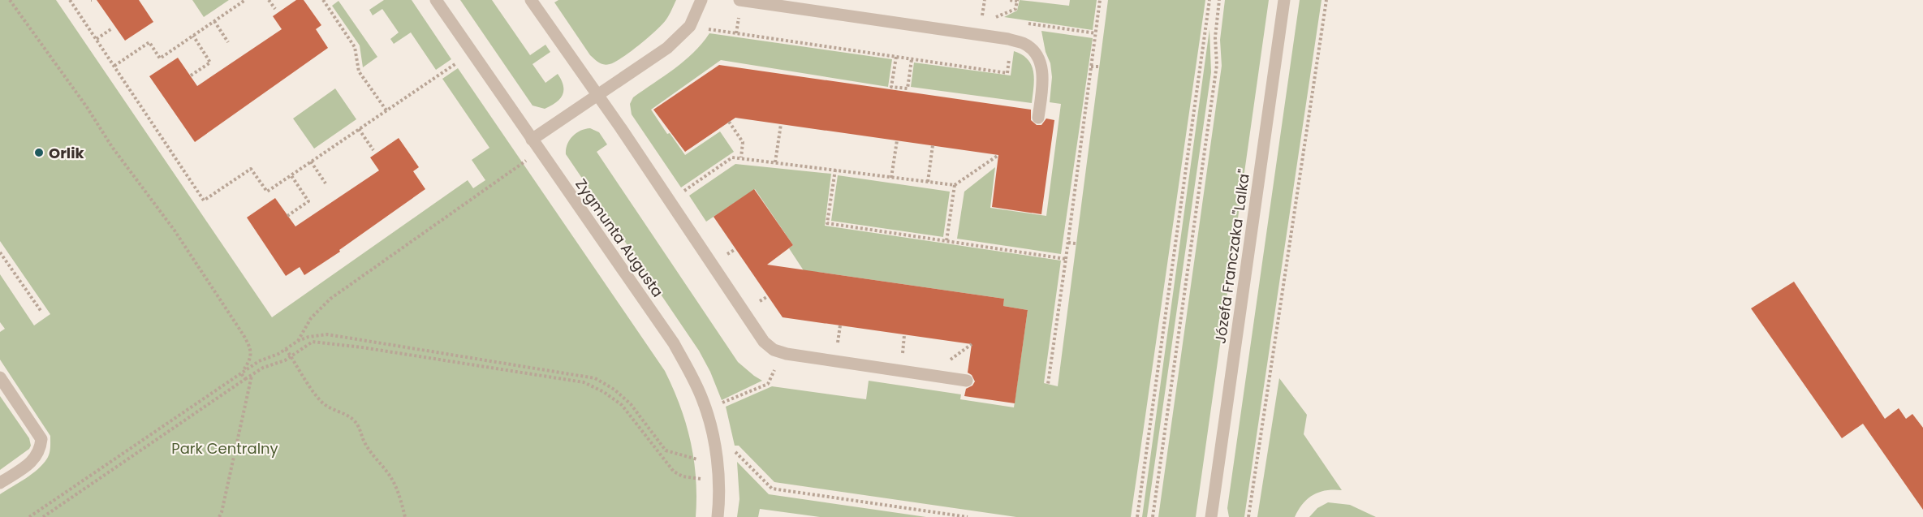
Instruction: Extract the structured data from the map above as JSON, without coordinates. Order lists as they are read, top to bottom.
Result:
{
  "streets": {
    "street": ["Zygmunta Augusta", "Józefa Franczaka \"Lalka\""]
  },
  "parks": ["Park Centralny"],
  "places": ["Orlik"]
}
